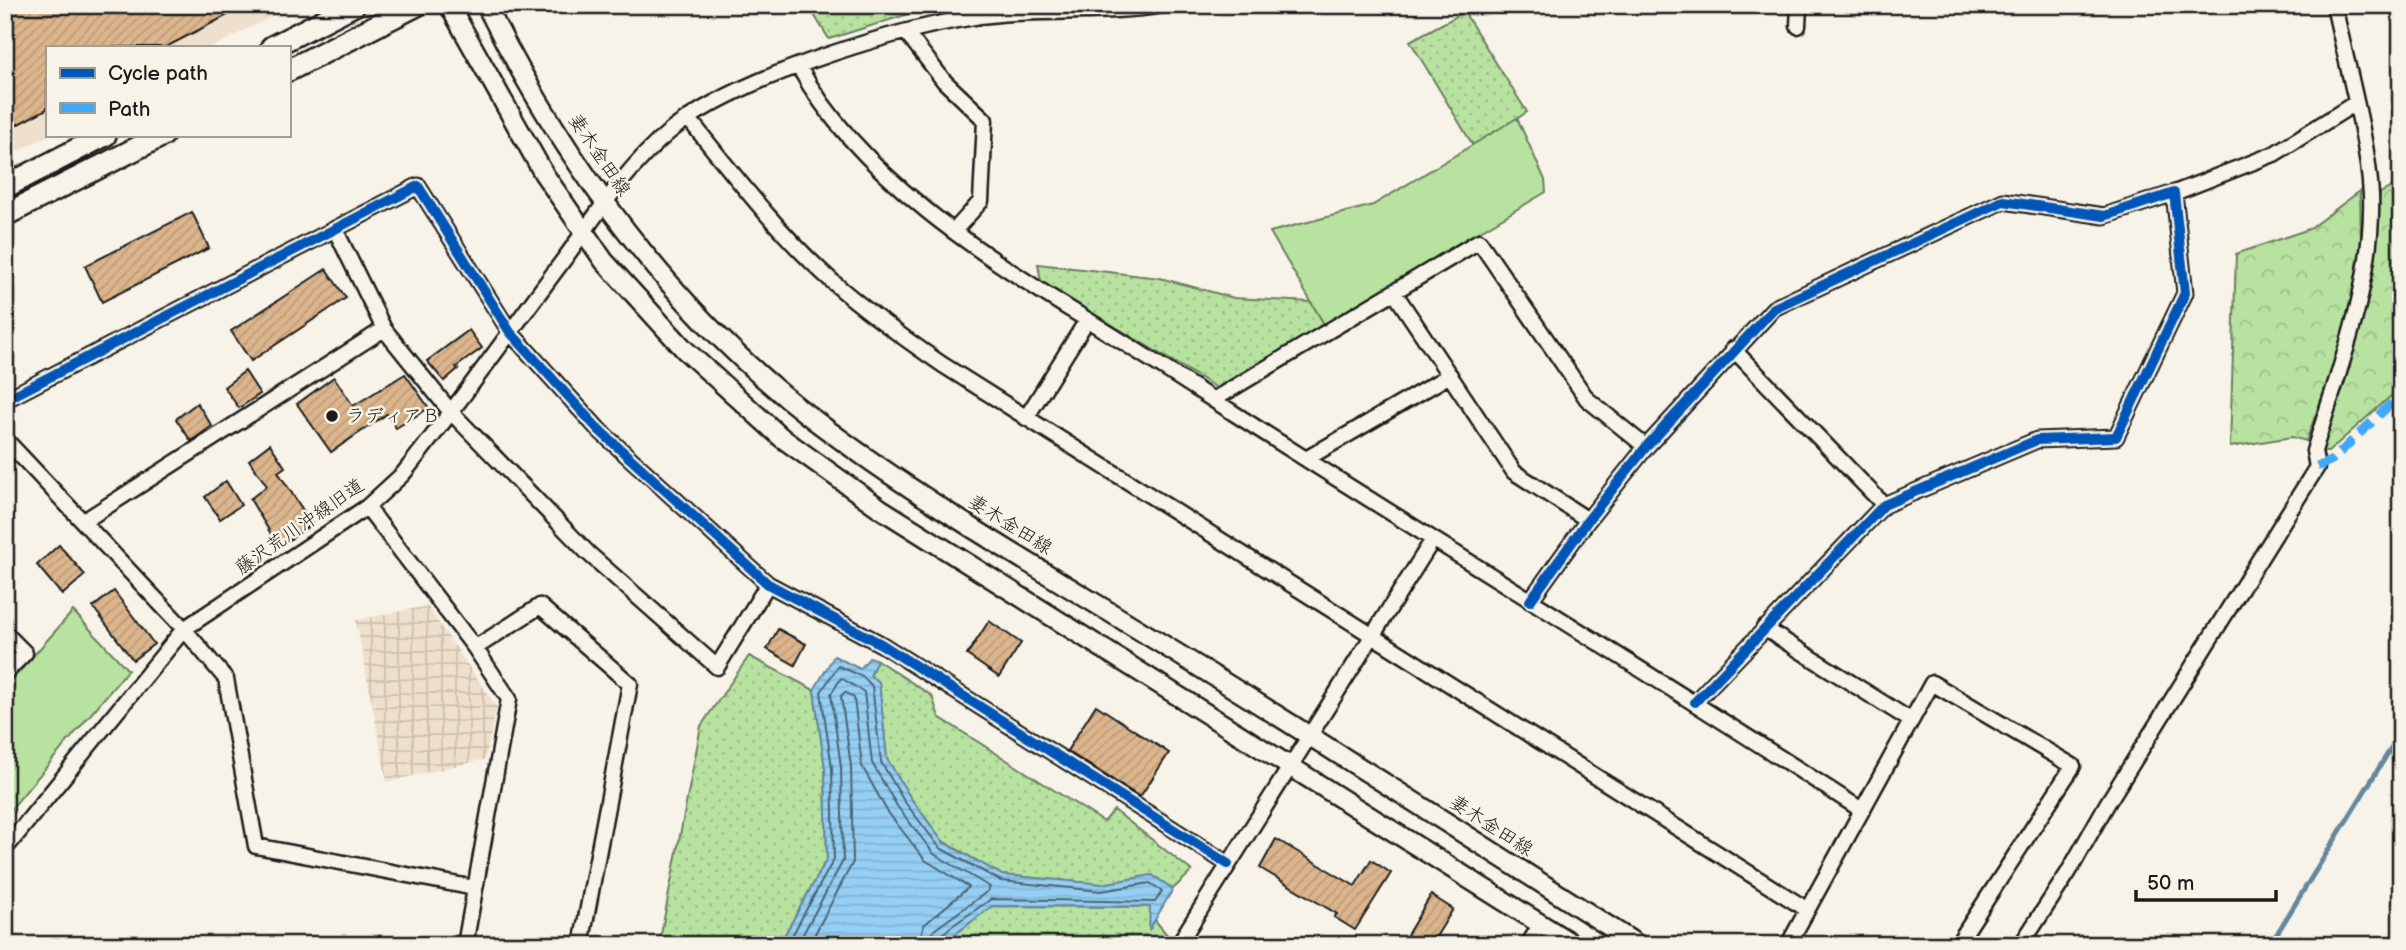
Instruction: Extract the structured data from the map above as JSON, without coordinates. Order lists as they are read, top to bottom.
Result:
{
  "streets": {
    "street": ["妻木金田線", "藤沢荒川沖線旧道"]
  },
  "crossings": [
    ["妻木金田線", "藤沢荒川沖線旧道"]
  ],
  "places": ["ラディアＢ"],
  "legend": ["Cycle path", "Path"],
  "scale_bar": "50 m"
}
